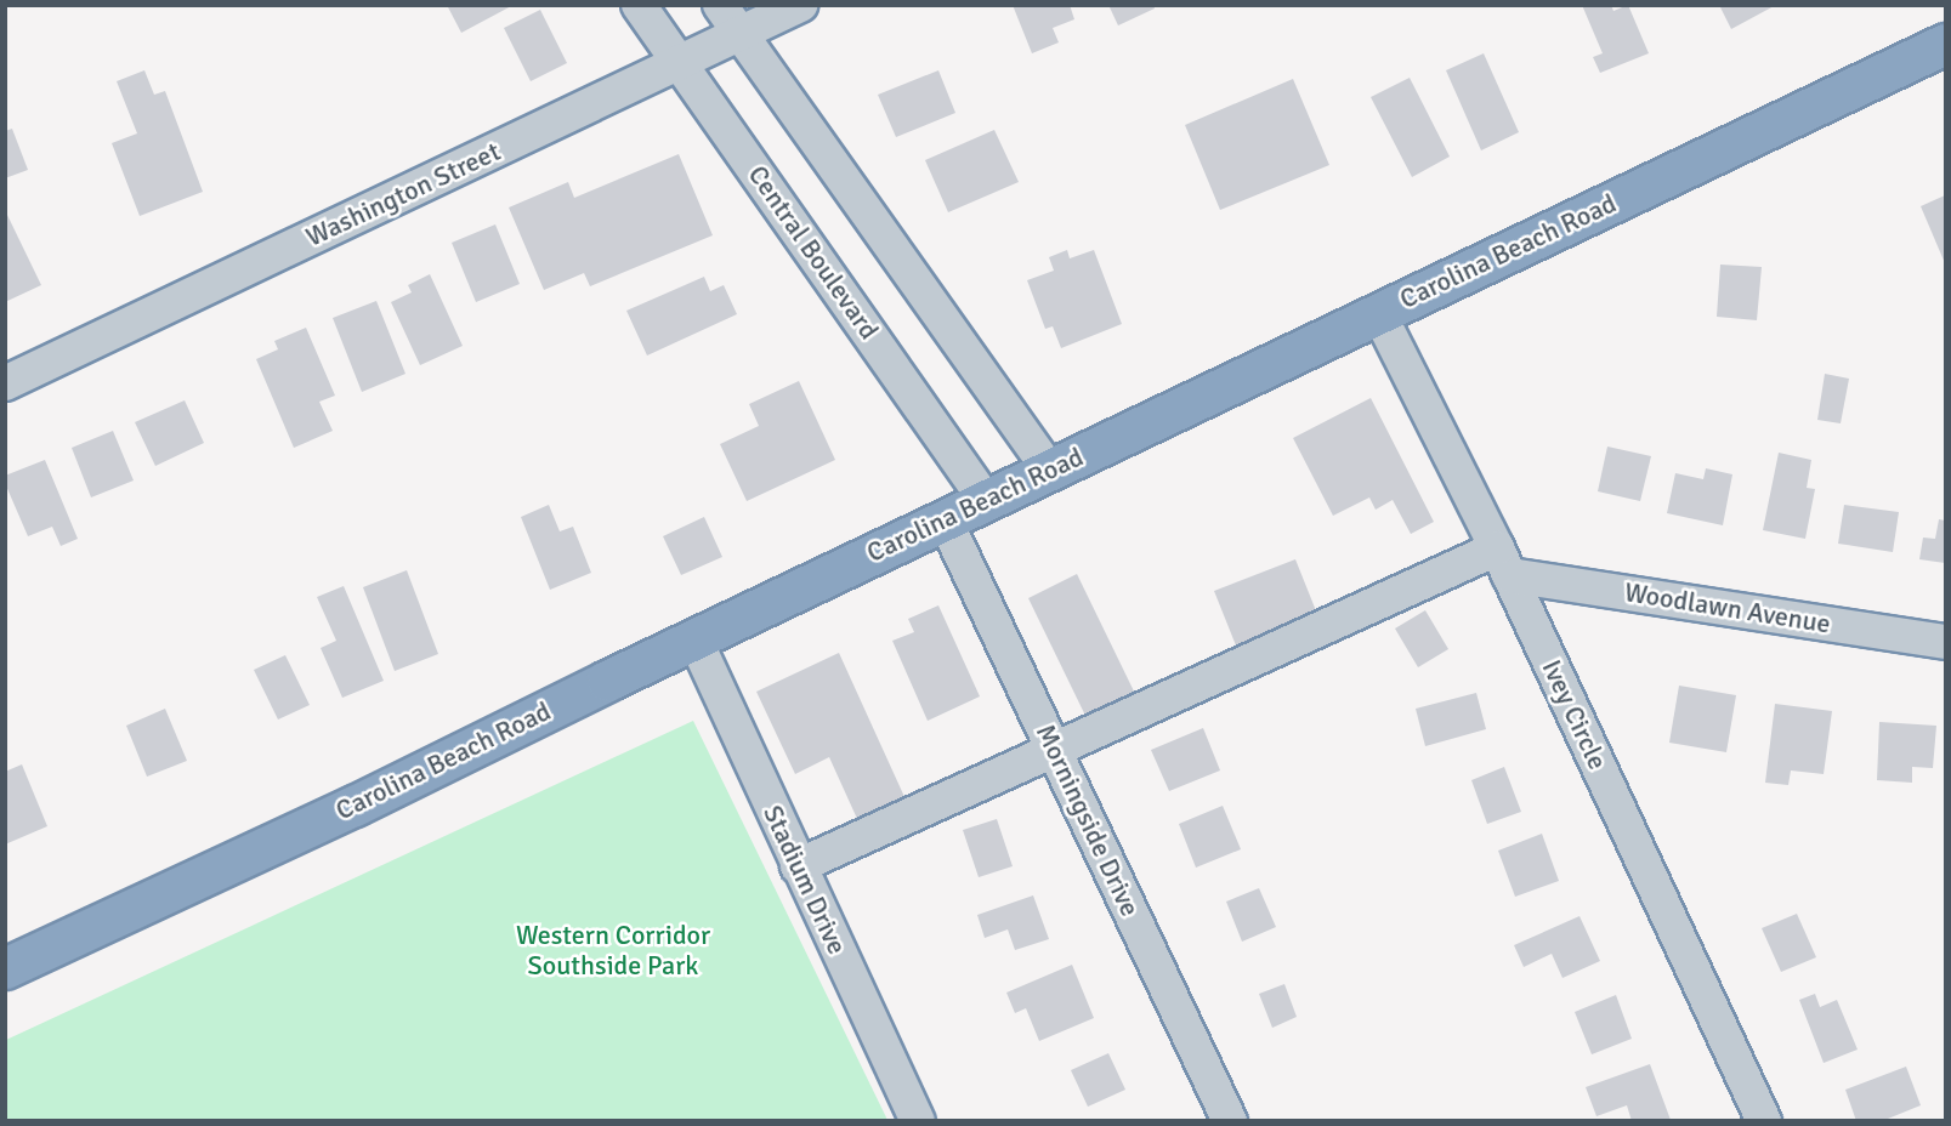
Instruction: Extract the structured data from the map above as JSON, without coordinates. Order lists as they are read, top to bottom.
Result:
{
  "streets": {
    "highway": ["Carolina Beach Road"],
    "street": [
      "Washington Street",
      "Central Boulevard",
      "Woodlawn Avenue",
      "Ivey Circle",
      "Morningside Drive",
      "Stadium Drive"
    ]
  },
  "crossings": [
    ["Washington Street", "Central Boulevard"],
    ["Carolina Beach Road", "Central Boulevard"],
    ["Carolina Beach Road", "Ivey Circle"],
    ["Carolina Beach Road", "Morningside Drive"],
    ["Carolina Beach Road", "Stadium Drive"],
    ["Woodlawn Avenue", "Ivey Circle"]
  ],
  "parks": ["Western Corridor Southside Park"]
}
